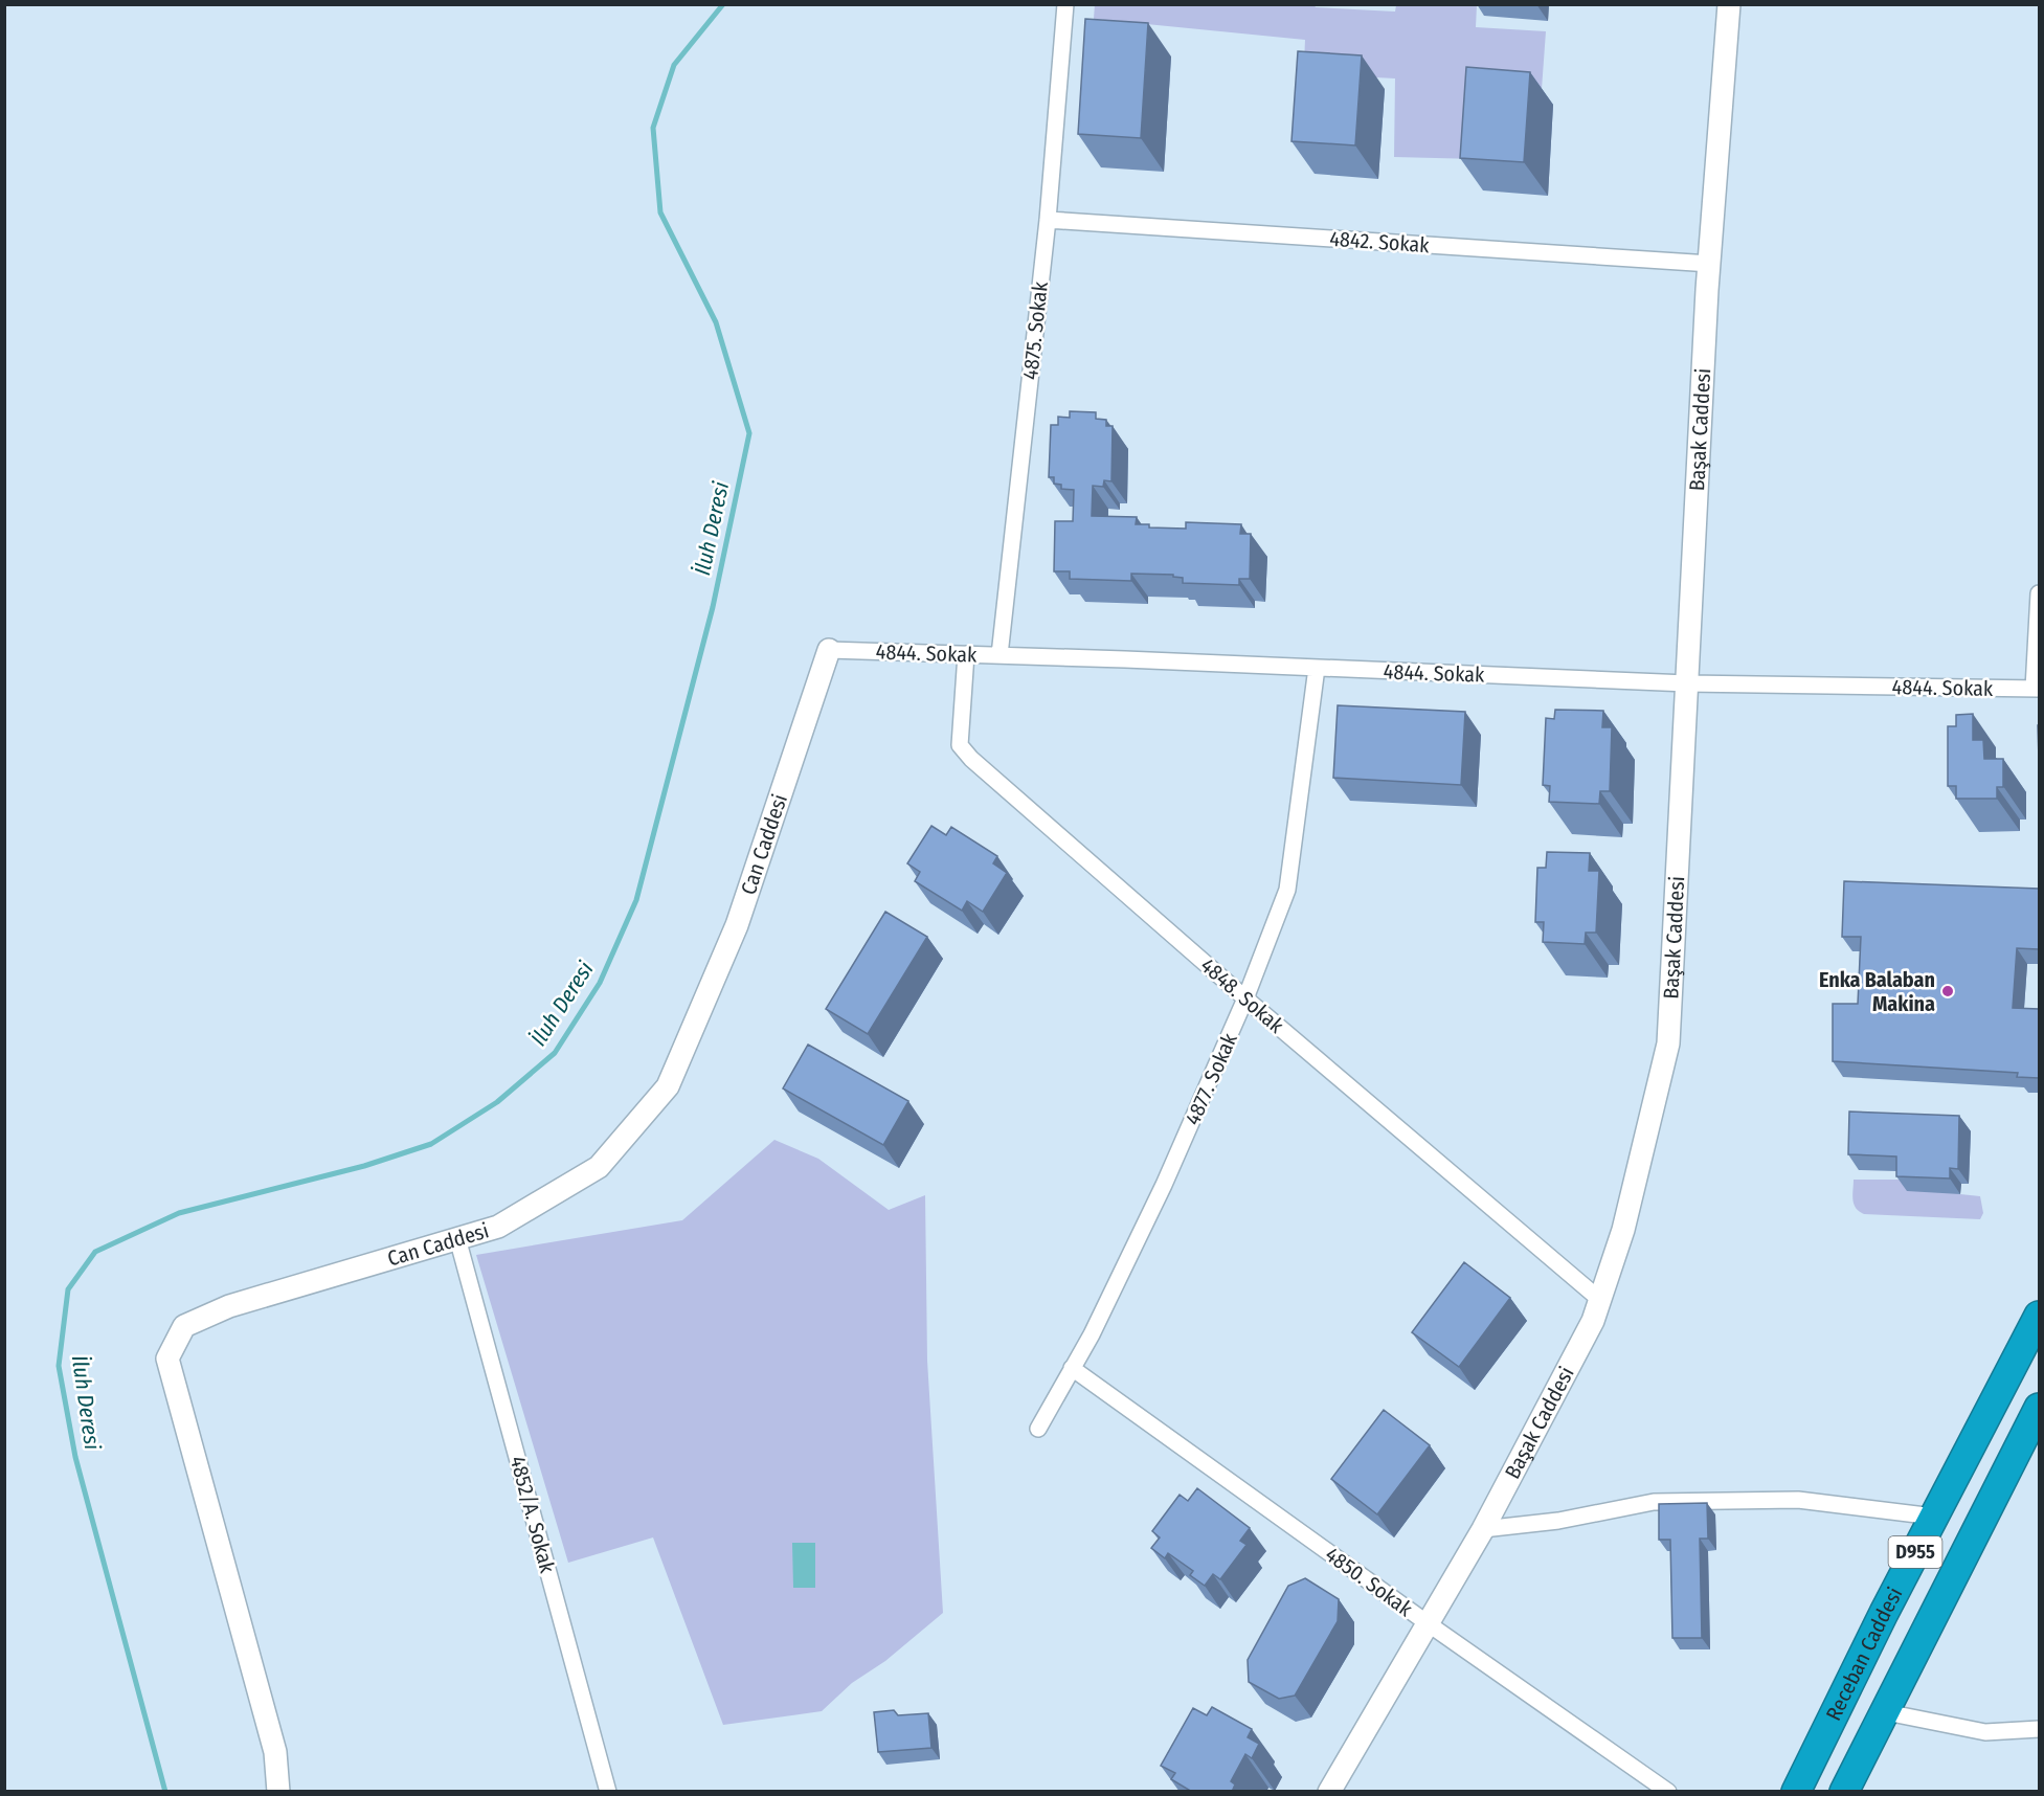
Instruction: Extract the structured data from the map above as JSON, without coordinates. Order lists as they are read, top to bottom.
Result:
{
  "streets": {
    "highway": ["D955", "Receban Caddesi"],
    "street": [
      "4842. Sokak",
      "4875. Sokak",
      "Başak Caddesi",
      "4844. Sokak",
      "Can Caddesi",
      "4848. Sokak",
      "4877. Sokak",
      "4852/A. Sokak",
      "4850. Sokak"
    ]
  },
  "crossings": [
    ["4842. Sokak", "4875. Sokak"],
    ["4842. Sokak", "Başak Caddesi"],
    ["4875. Sokak", "4844. Sokak"],
    ["Başak Caddesi", "4844. Sokak"],
    ["Başak Caddesi", "4848. Sokak"],
    ["Başak Caddesi", "4850. Sokak"],
    ["4844. Sokak", "Can Caddesi"],
    ["4844. Sokak", "4848. Sokak"],
    ["4844. Sokak", "4877. Sokak"],
    ["Can Caddesi", "4852/A. Sokak"],
    ["4848. Sokak", "4877. Sokak"],
    ["4877. Sokak", "4850. Sokak"]
  ],
  "water": ["İluh Deresi"],
  "places": ["Enka Balaban Makina"]
}
